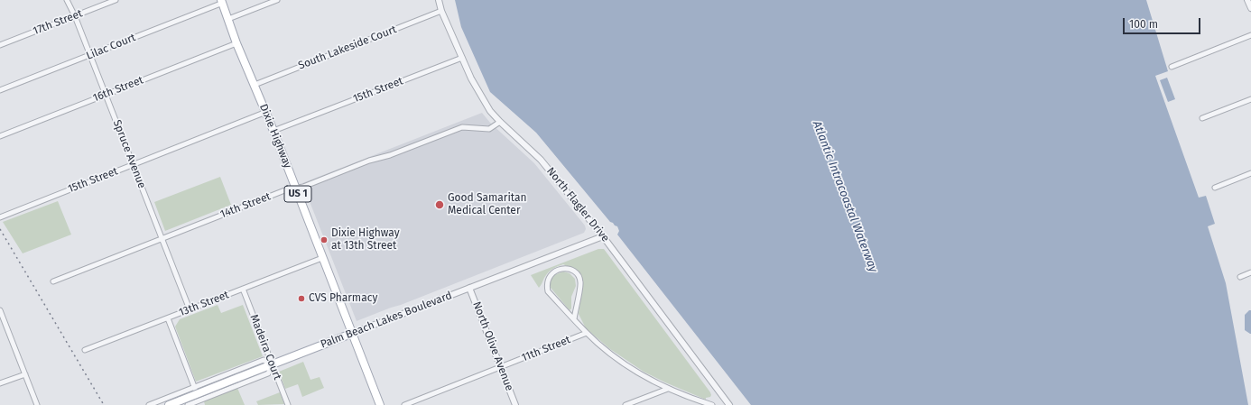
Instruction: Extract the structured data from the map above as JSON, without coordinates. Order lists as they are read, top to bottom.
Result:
{
  "streets": {
    "main road": ["Dixie Highway", "US 1", "Palm Beach Lakes Boulevard"],
    "street": [
      "17th Street",
      "Lilac Court",
      "South Lakeside Court",
      "16th Street",
      "15th Street",
      "Spruce Avenue",
      "North Flagler Drive",
      "14th Street",
      "13th Street",
      "North Olive Avenue",
      "Madeira Court",
      "11th Street"
    ]
  },
  "crossings": [
    ["17th Street", "Spruce Avenue"],
    ["Lilac Court", "Dixie Highway"],
    ["Lilac Court", "Spruce Avenue"],
    ["South Lakeside Court", "Dixie Highway"],
    ["South Lakeside Court", "North Flagler Drive"],
    ["16th Street", "Dixie Highway"],
    ["16th Street", "Spruce Avenue"],
    ["15th Street", "Dixie Highway"],
    ["15th Street", "Spruce Avenue"],
    ["15th Street", "North Flagler Drive"],
    ["Dixie Highway", "US 1"],
    ["Dixie Highway", "14th Street"],
    ["Dixie Highway", "13th Street"],
    ["Dixie Highway", "Palm Beach Lakes Boulevard"],
    ["Spruce Avenue", "14th Street"],
    ["Spruce Avenue", "13th Street"],
    ["US 1", "Palm Beach Lakes Boulevard"],
    ["North Flagler Drive", "14th Street"],
    ["North Flagler Drive", "Palm Beach Lakes Boulevard"],
    ["13th Street", "Madeira Court"],
    ["Palm Beach Lakes Boulevard", "North Olive Avenue"],
    ["Palm Beach Lakes Boulevard", "Madeira Court"],
    ["North Olive Avenue", "11th Street"]
  ],
  "water": ["Atlantic Intracoastal Waterway"],
  "places": ["Good Samaritan Medical Center", "Dixie Highway at 13th Street", "CVS Pharmacy"],
  "scale_bar": "100 m"
}
